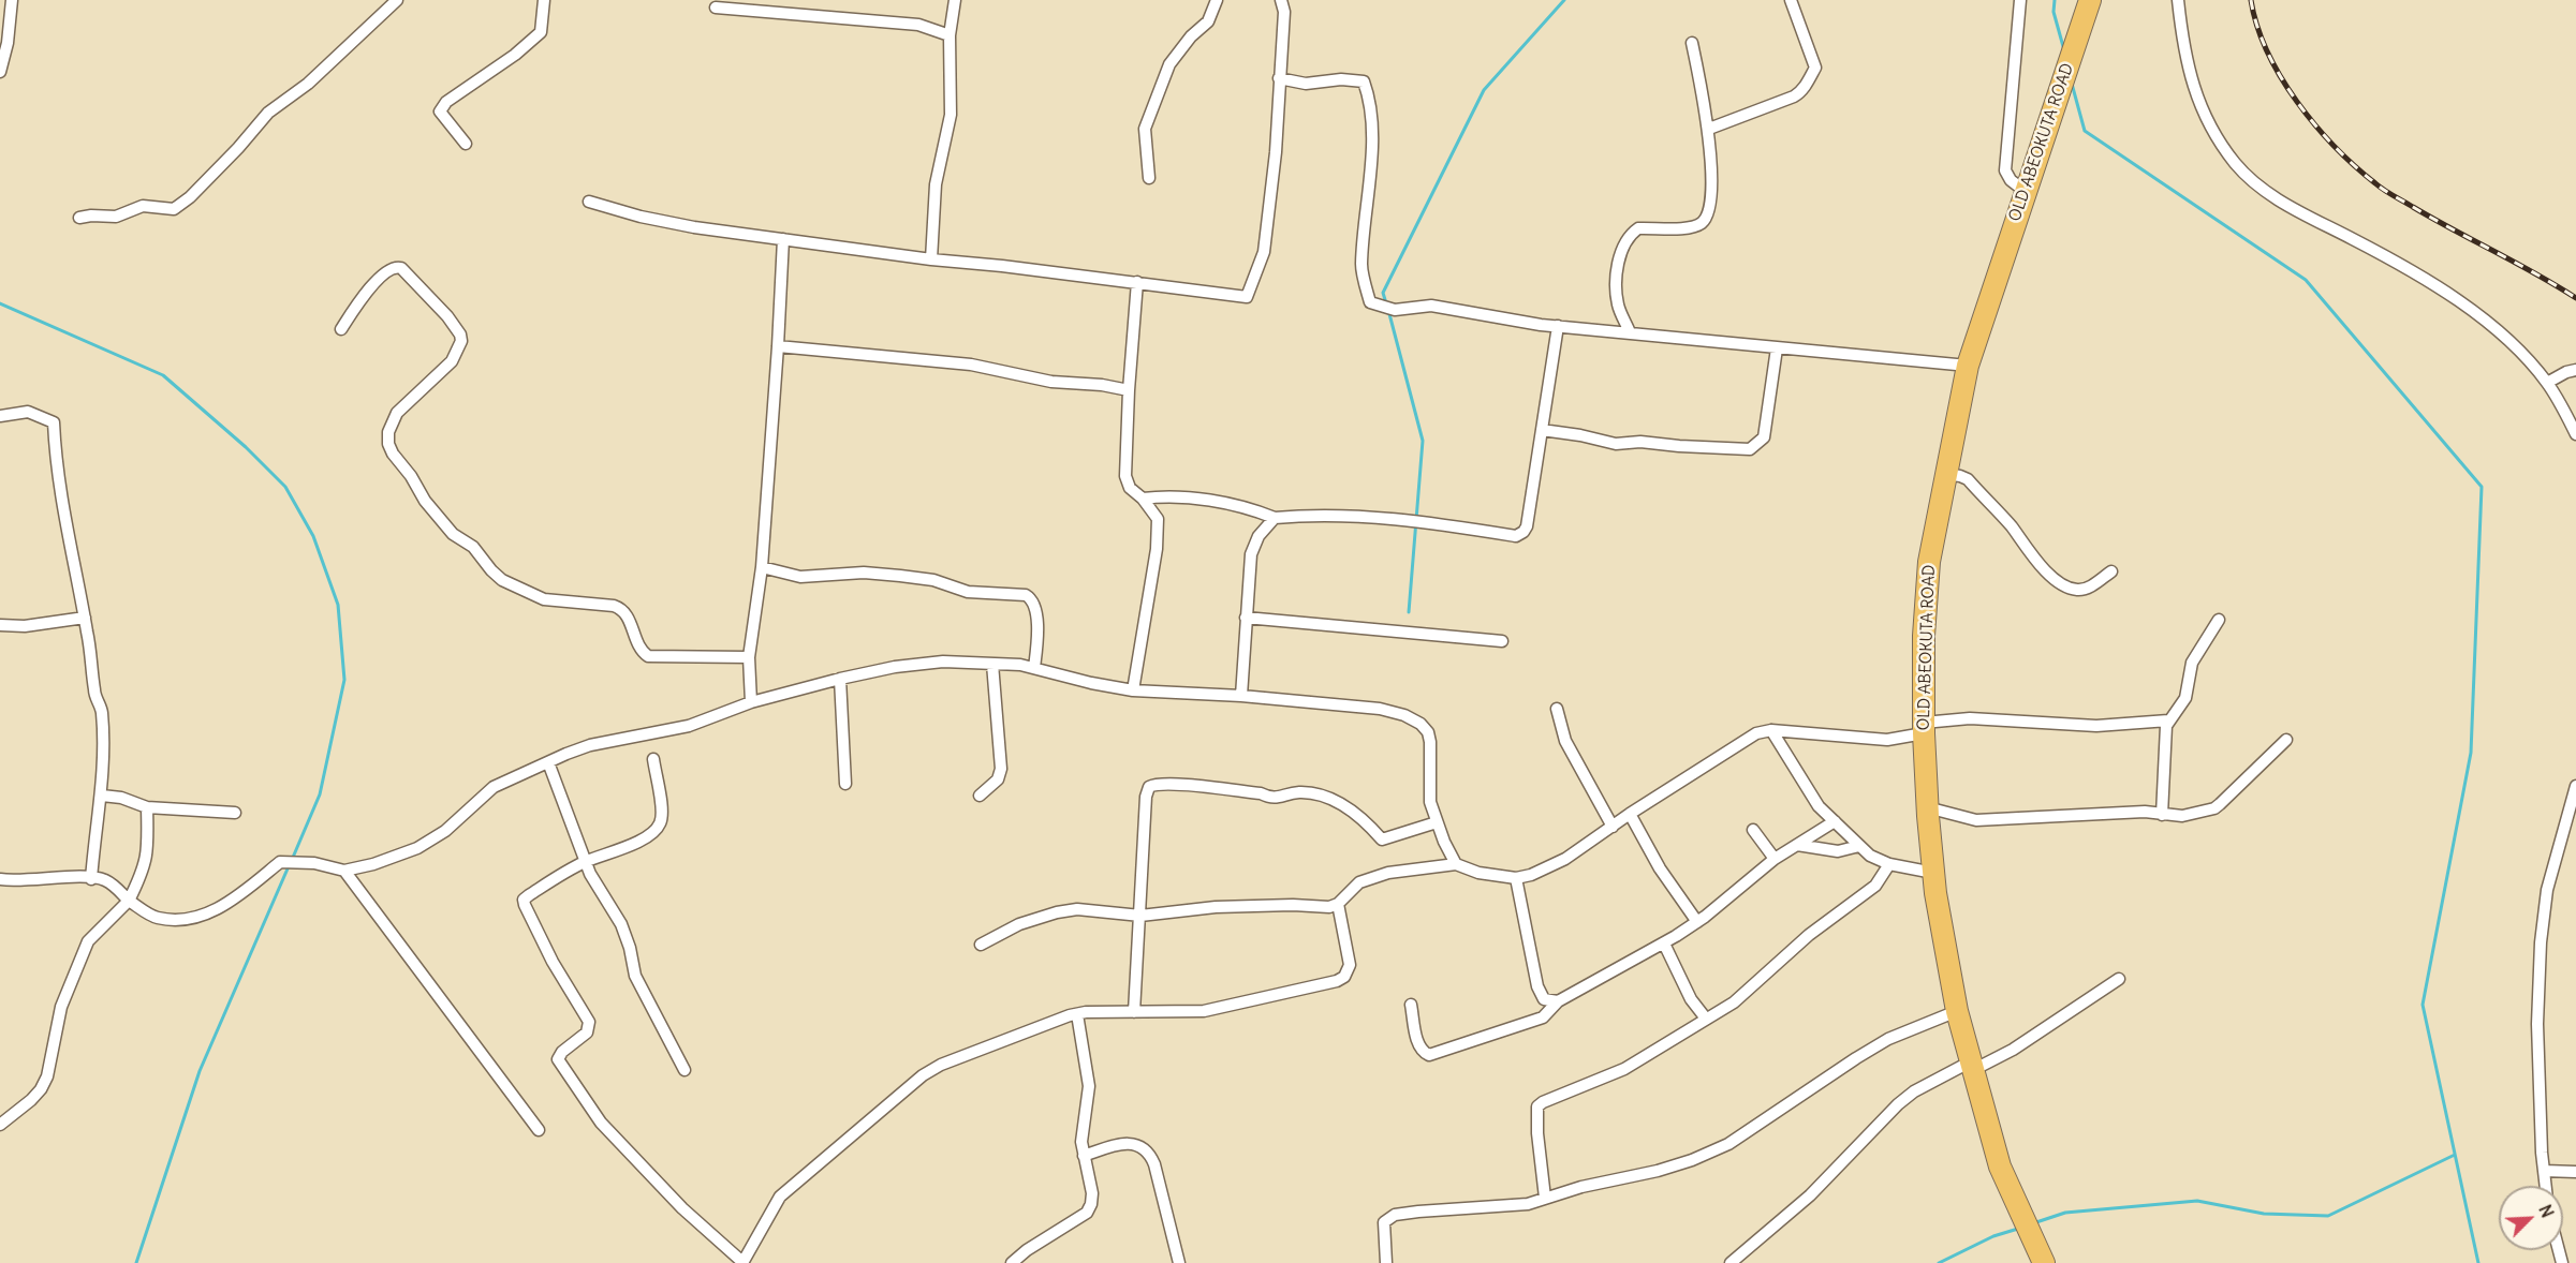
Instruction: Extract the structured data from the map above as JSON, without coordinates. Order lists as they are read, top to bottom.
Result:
{
  "streets": {
    "highway": ["OLD ABEOKUTA ROAD"]
  },
  "north": "top right"
}
